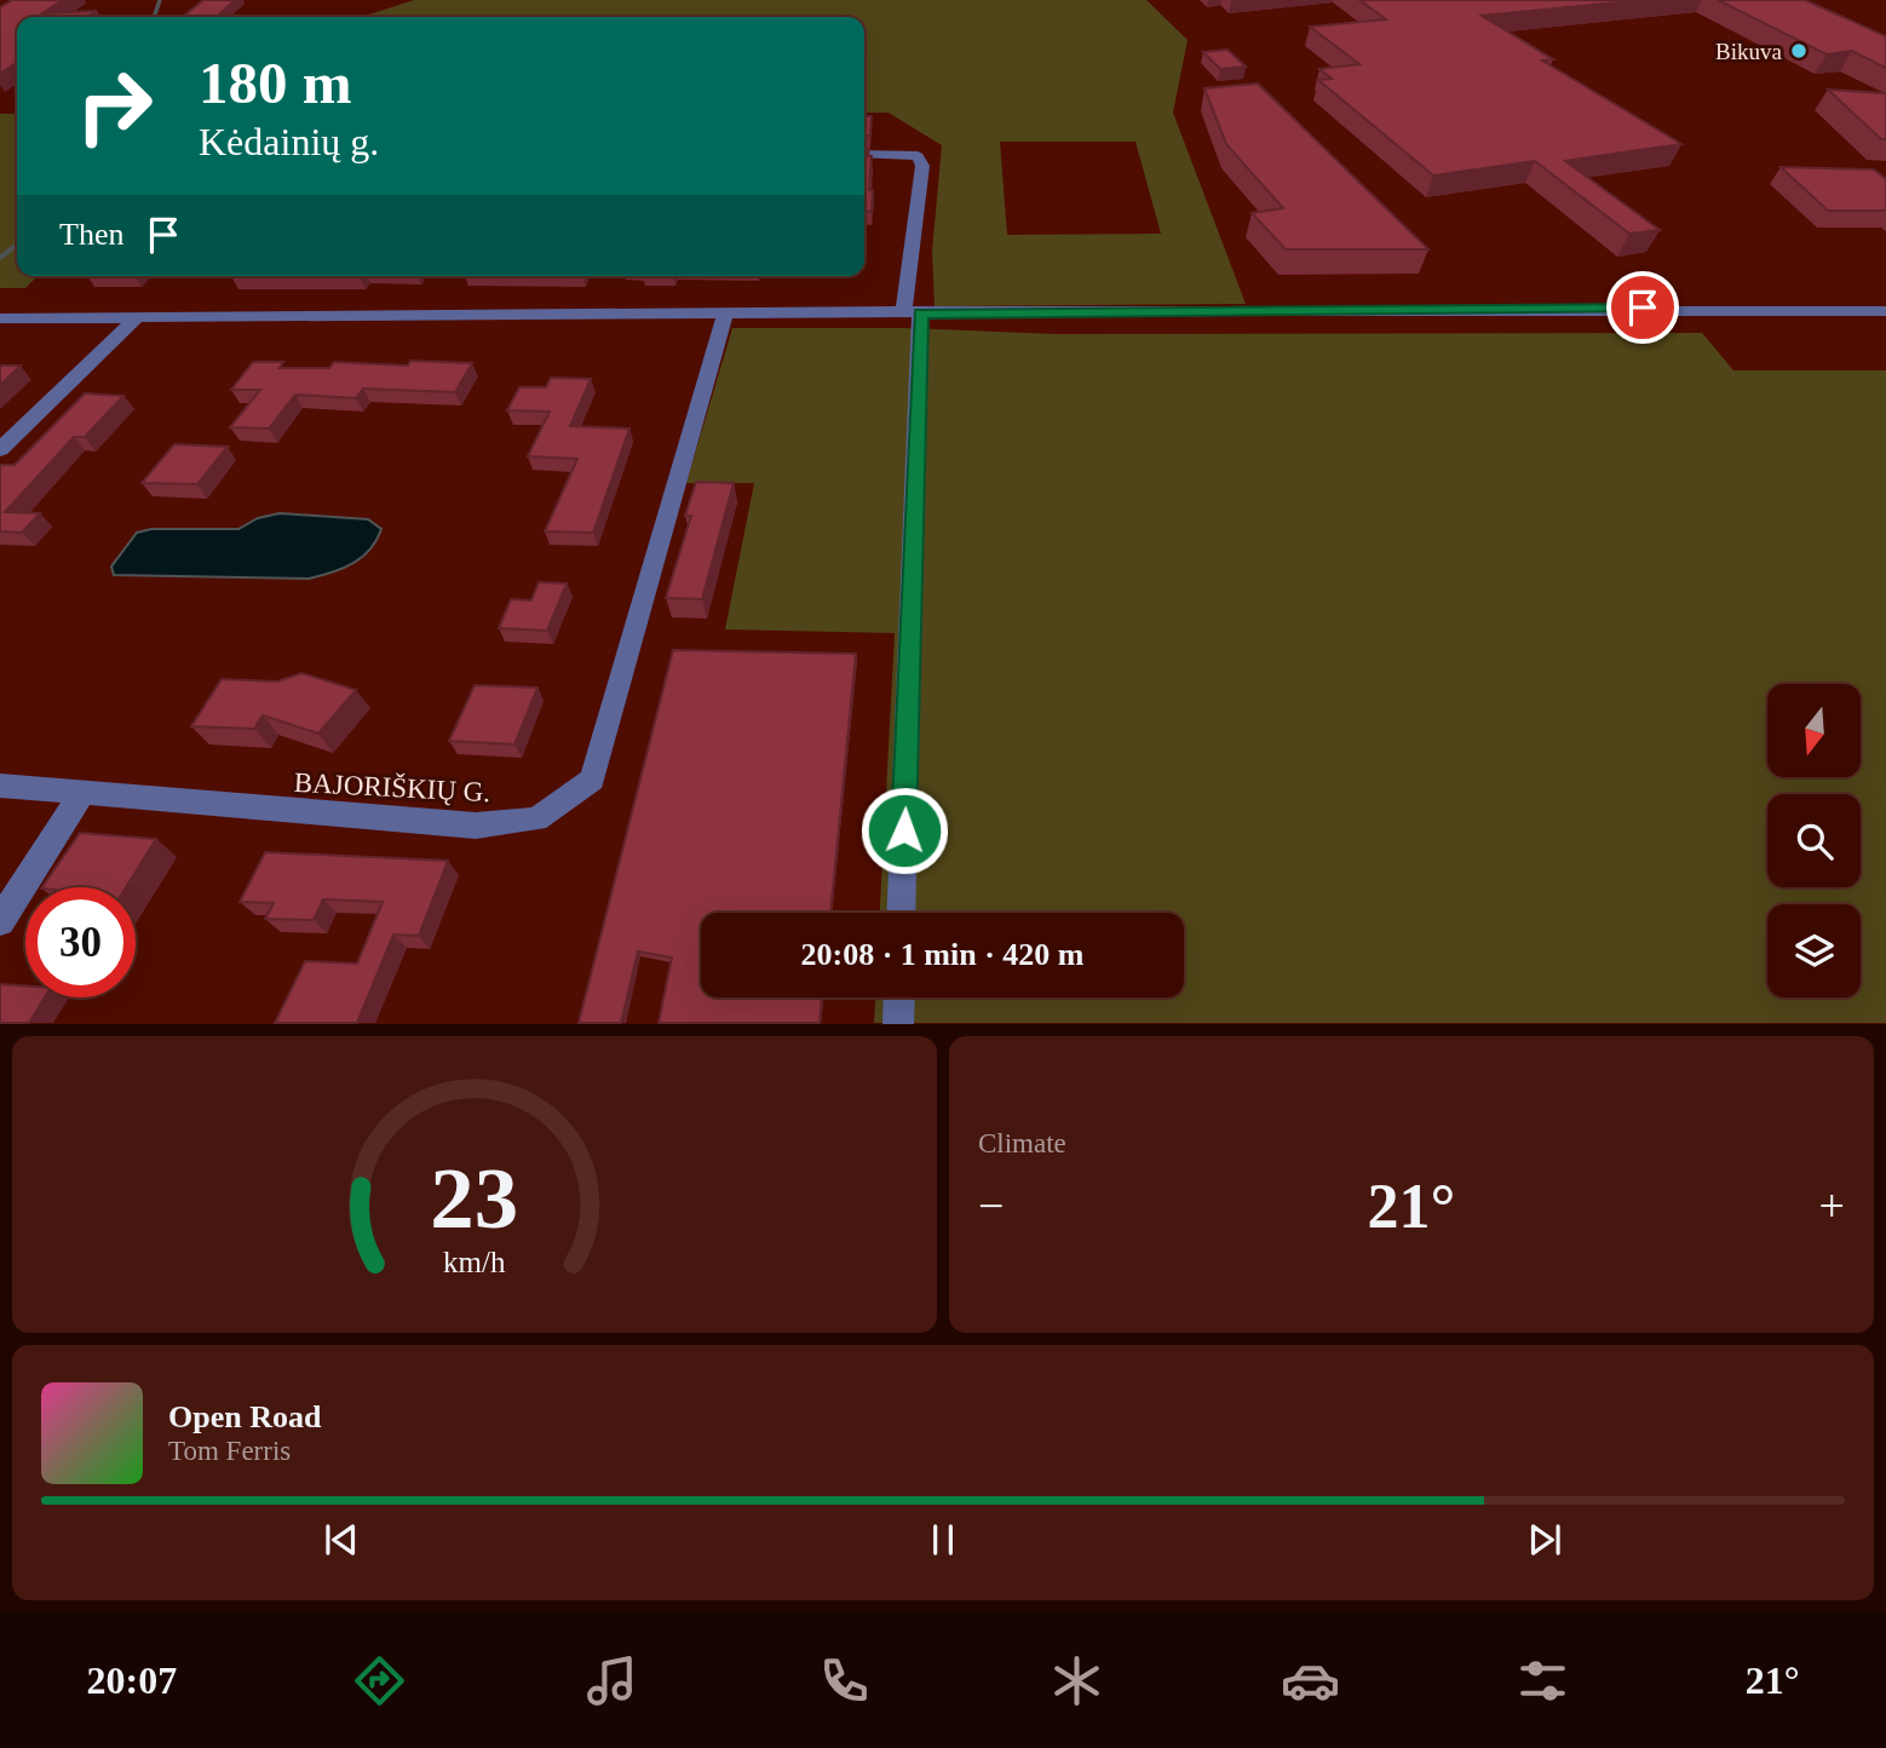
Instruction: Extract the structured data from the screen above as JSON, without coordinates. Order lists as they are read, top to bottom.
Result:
{
  "streets": {
    "street": ["BAJORIŠKIŲ G."]
  },
  "places": ["Bikuva"],
  "north": "bottom",
  "page": {
    "turn": ["180 m", "Kėdainių g."],
    "then": "Then",
    "limit": "30",
    "trip": "20:08 · 1 min · 420 m",
    "tile": "Climate",
    "heat": ["−", "21°", "+"],
    "song": ["Open Road", "Tom Ferris"],
    "tabs": ["20:07", "21°"],
    "gauge": ["23", "km/h"]
  }
}
